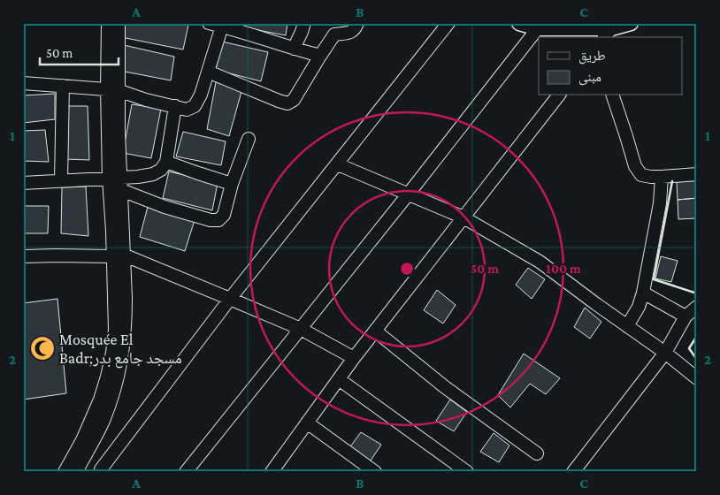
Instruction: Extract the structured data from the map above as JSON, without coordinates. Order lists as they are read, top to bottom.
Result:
{
  "places": {
    "mosque": ["Mosquée El Badr;مسجد جامع بدر"]
  },
  "legend": ["طريق", "مبنى"],
  "scale_bar": "50 m",
  "grid": {
    "columns": ["A", "B", "C"],
    "rows": ["1", "2"]
  },
  "rings": ["50 m", "100 m"]
}
